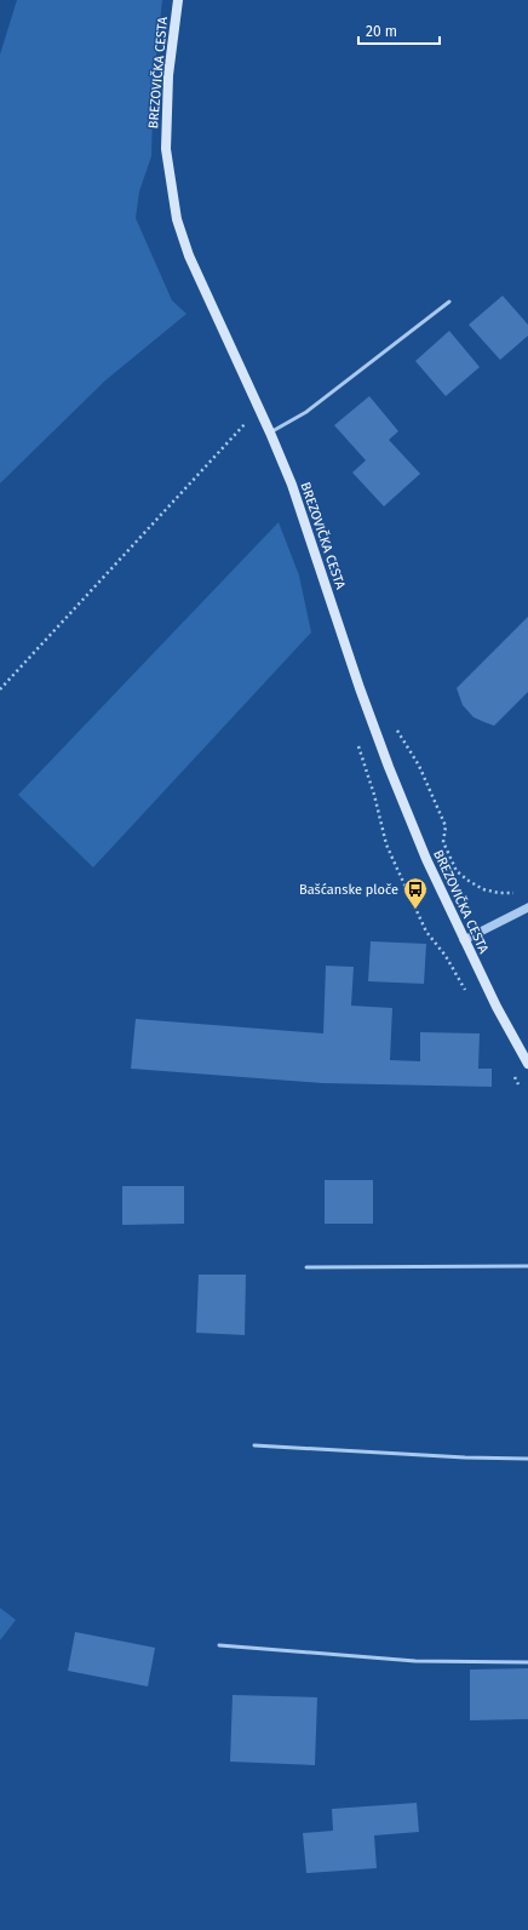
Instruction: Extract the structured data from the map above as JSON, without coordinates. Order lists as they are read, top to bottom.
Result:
{
  "streets": {
    "main road": ["BREZOVIČKA CESTA"]
  },
  "places": {
    "bus stop": ["Bašćanske ploče"]
  },
  "scale_bar": "20 m"
}
